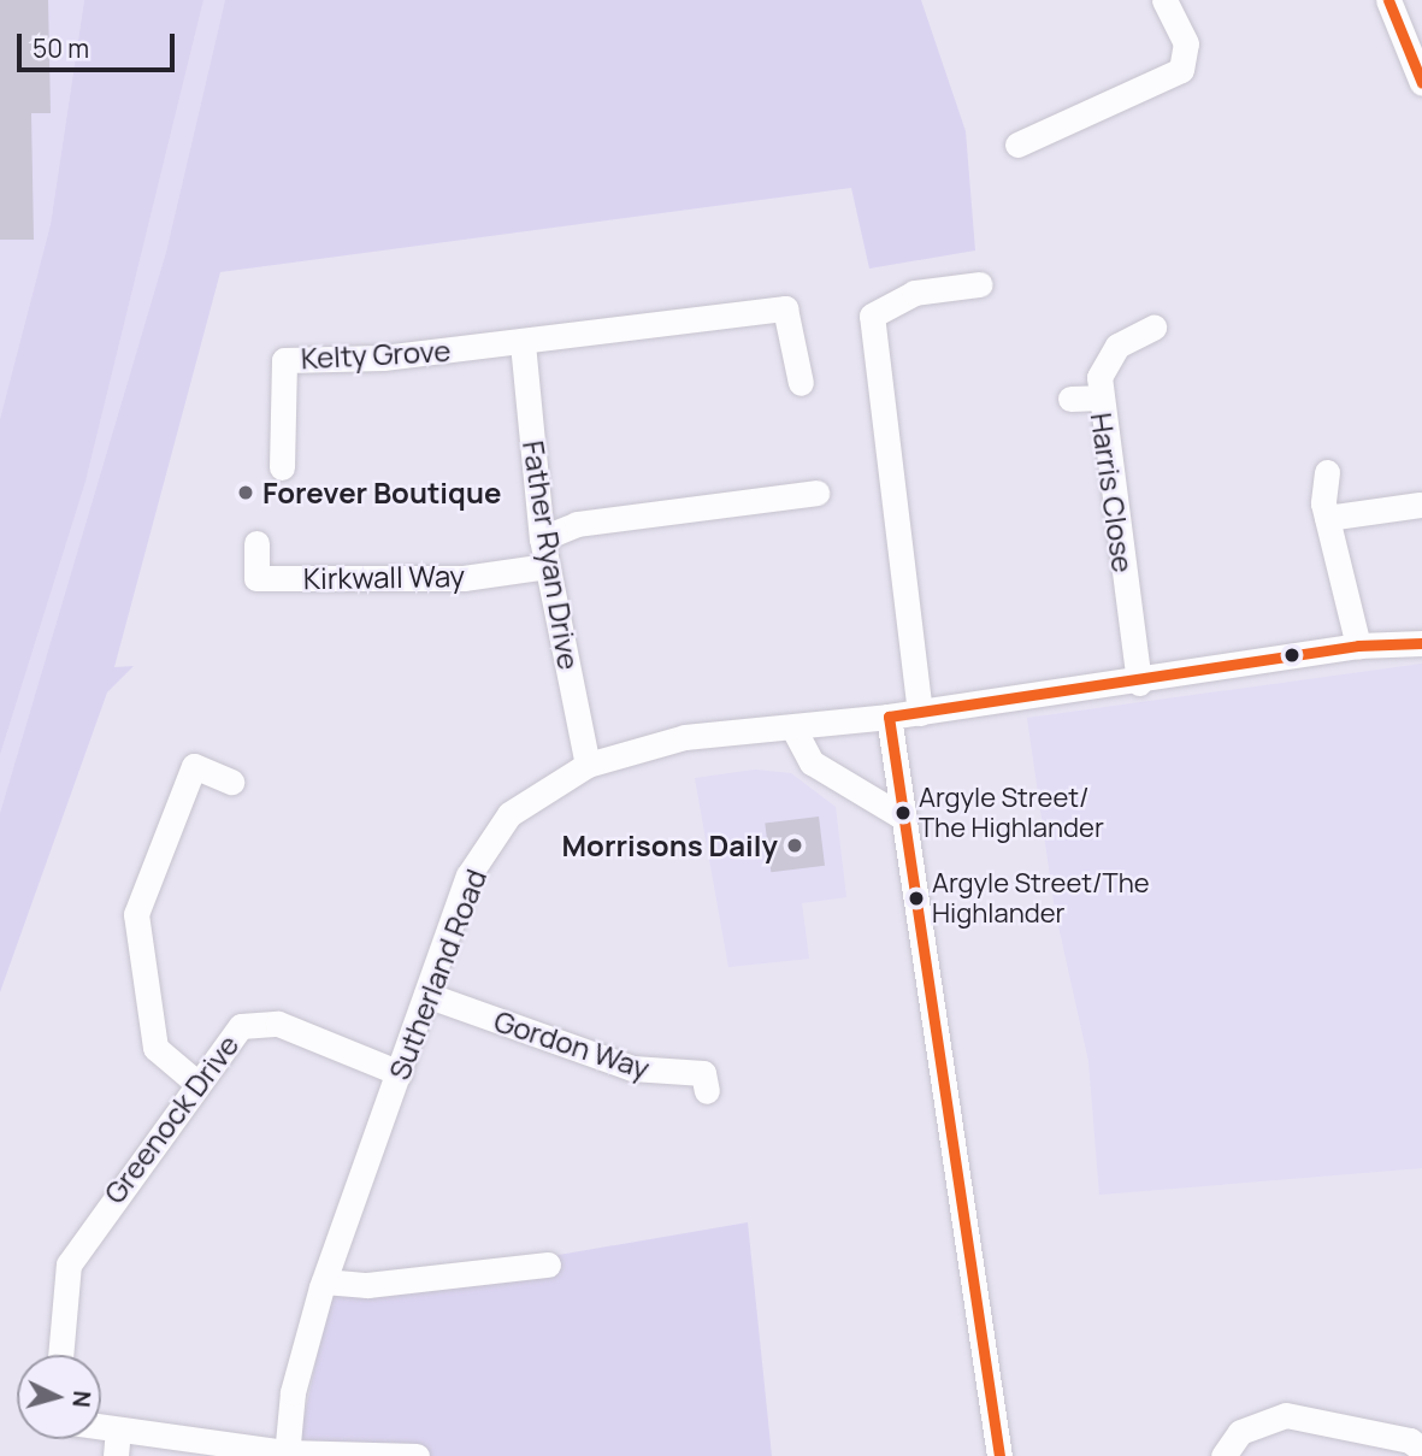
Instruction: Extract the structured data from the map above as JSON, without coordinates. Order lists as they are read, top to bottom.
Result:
{
  "streets": {
    "street": [
      "Kelty Grove",
      "Harris Close",
      "Father Ryan Drive",
      "Kirkwall Way",
      "Sutherland Road",
      "Gordon Way",
      "Greenock Drive"
    ]
  },
  "crossings": [
    ["Kelty Grove", "Father Ryan Drive"],
    ["Harris Close", "Sutherland Road"],
    ["Father Ryan Drive", "Kirkwall Way"],
    ["Father Ryan Drive", "Sutherland Road"],
    ["Sutherland Road", "Gordon Way"],
    ["Sutherland Road", "Greenock Drive"]
  ],
  "places": [
    "Forever Boutique",
    "Argyle Street/ The Highlander",
    "Morrisons Daily",
    "Argyle Street/The Highlander"
  ],
  "scale_bar": "50 m",
  "north": "right"
}
